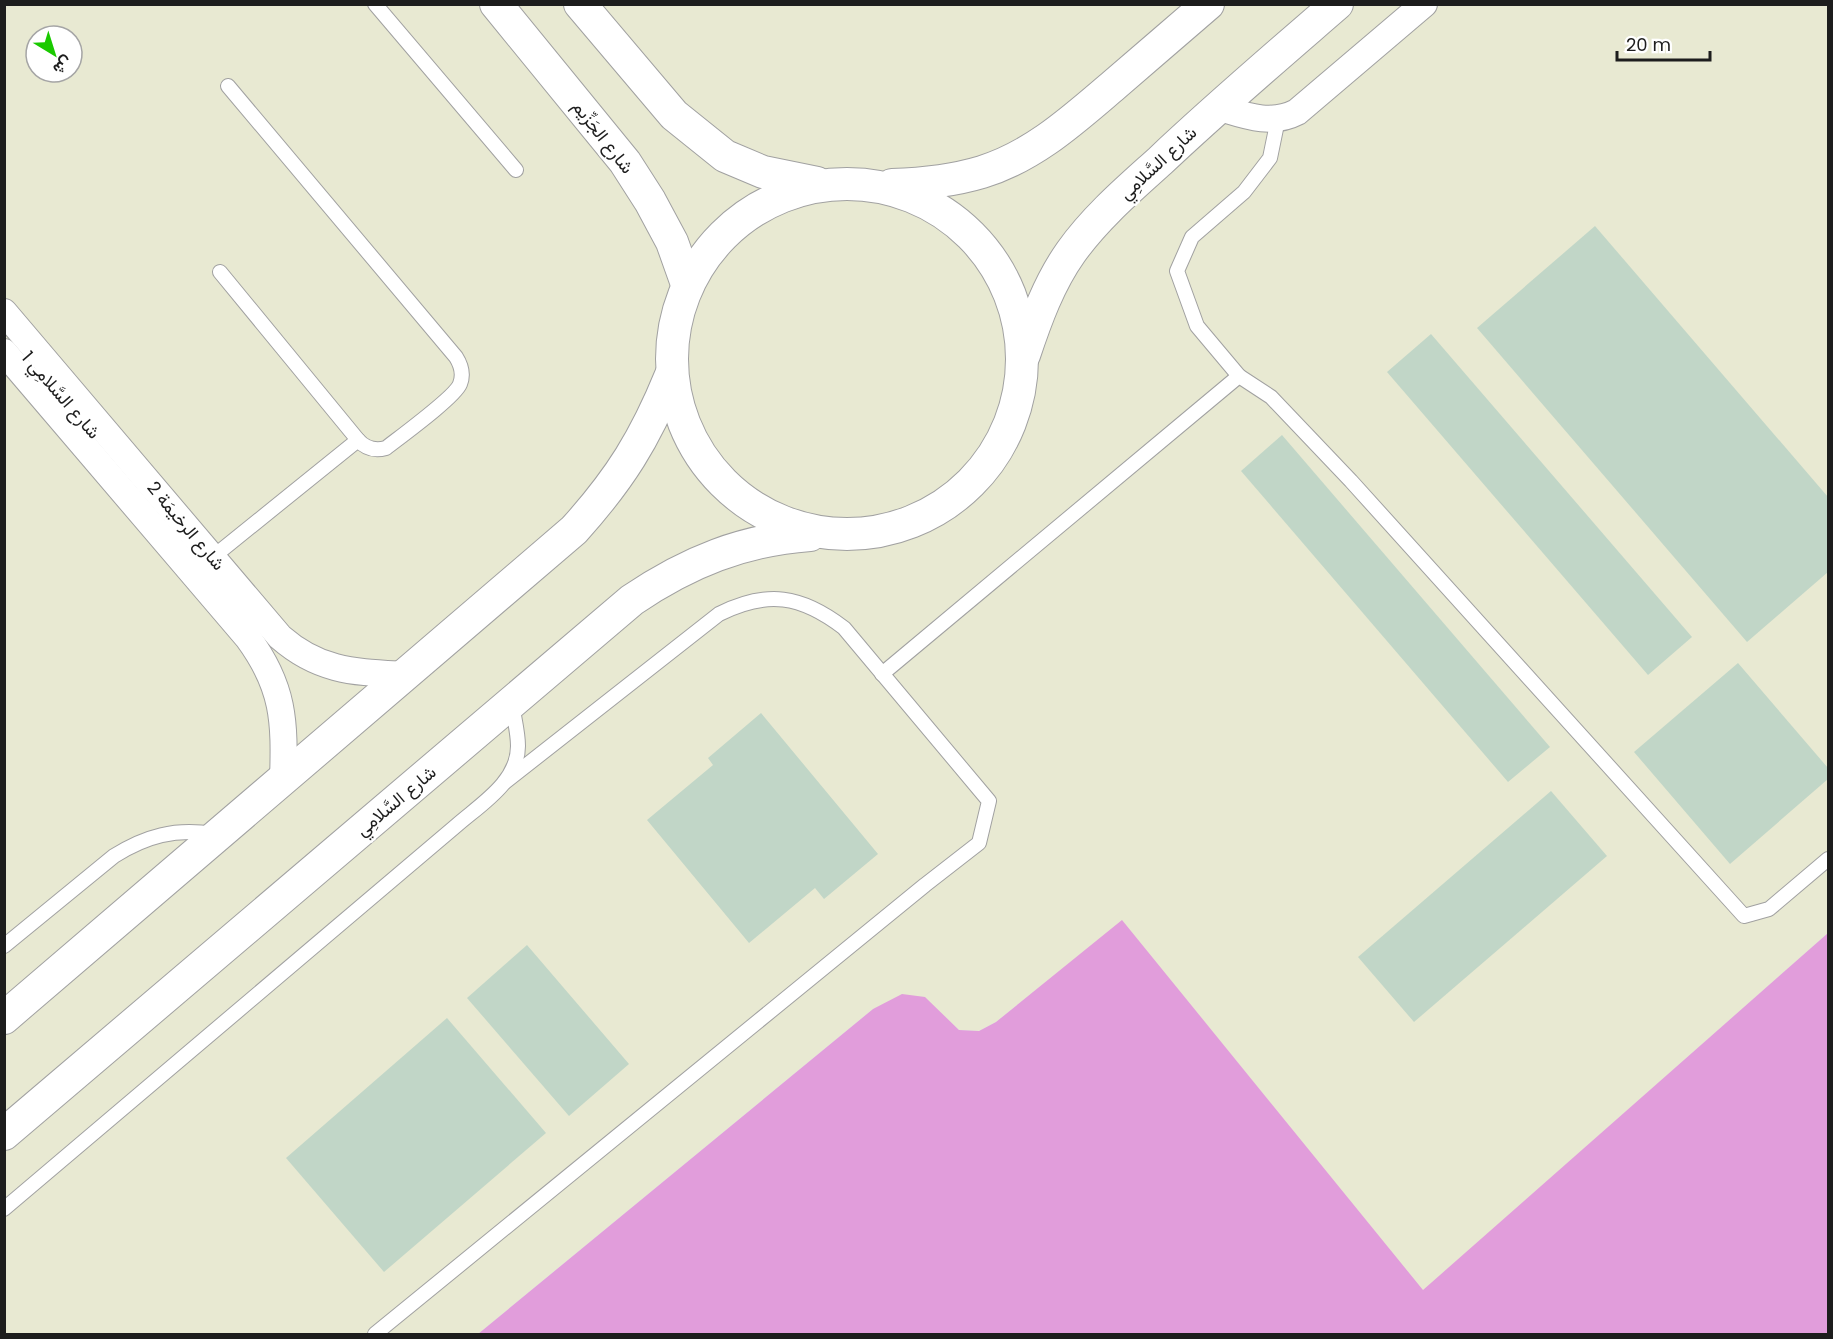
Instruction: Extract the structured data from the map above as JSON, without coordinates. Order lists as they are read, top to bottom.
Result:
{
  "streets": {
    "street": [
      "شارع الجَزِّيم",
      "شارع السَّلامِي",
      "شارع السَّلامِي 1",
      "شارع الرخيمَة 2"
    ]
  },
  "crossings": [
    ["شارع السَّلامِي 1", "شارع الرخيمَة 2"]
  ],
  "scale_bar": "20 m",
  "north": "bottom right"
}
